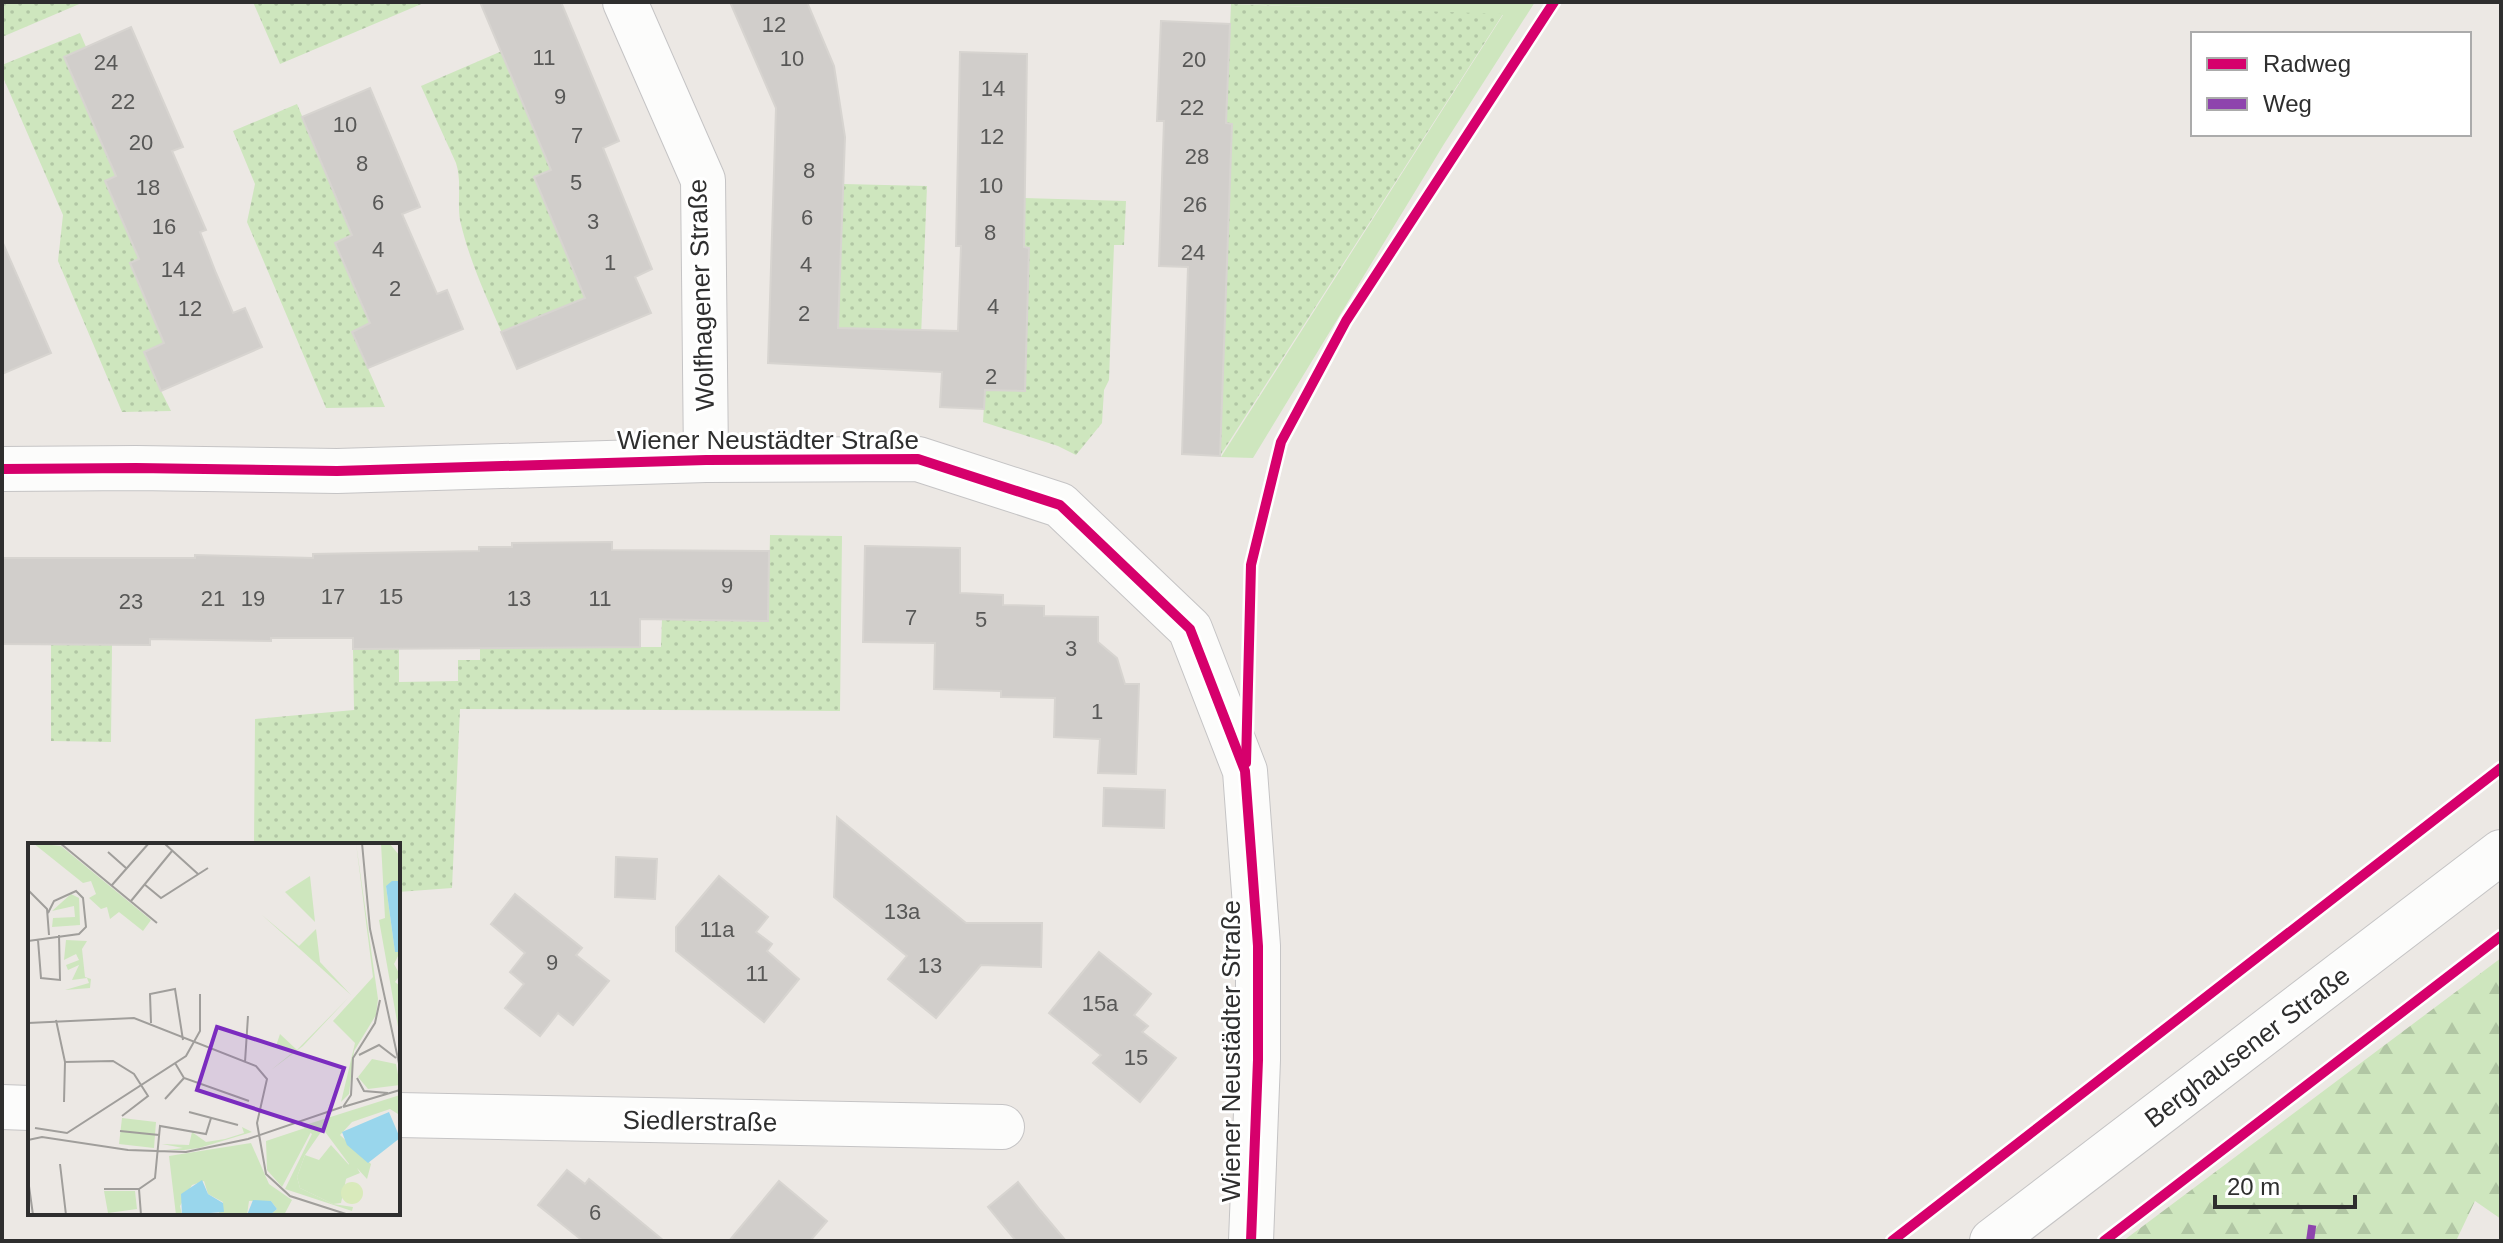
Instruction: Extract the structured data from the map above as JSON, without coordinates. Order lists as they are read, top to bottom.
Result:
{
  "streets": {
    "street": [
      "Wolfhagener Straße",
      "Wiener Neustädter Straße",
      "Berghausener Straße",
      "Siedlerstraße"
    ]
  },
  "crossings": [
    ["Wolfhagener Straße", "Wiener Neustädter Straße"]
  ],
  "house_numbers": [
    "12",
    "11",
    "10",
    "20",
    "24",
    "14",
    "9",
    "22",
    "22",
    "10",
    "7",
    "12",
    "20",
    "28",
    "8",
    "8",
    "5",
    "10",
    "18",
    "6",
    "26",
    "6",
    "3",
    "16",
    "8",
    "4",
    "24",
    "1",
    "4",
    "14",
    "2",
    "4",
    "12",
    "2",
    "2",
    "9",
    "17",
    "15",
    "21",
    "19",
    "13",
    "11",
    "23",
    "7",
    "5",
    "3",
    "1",
    "13a",
    "11a",
    "9",
    "13",
    "11",
    "15a",
    "15",
    "6"
  ],
  "legend": ["Radweg", "Weg"],
  "scale_bar": "20 m"
}
